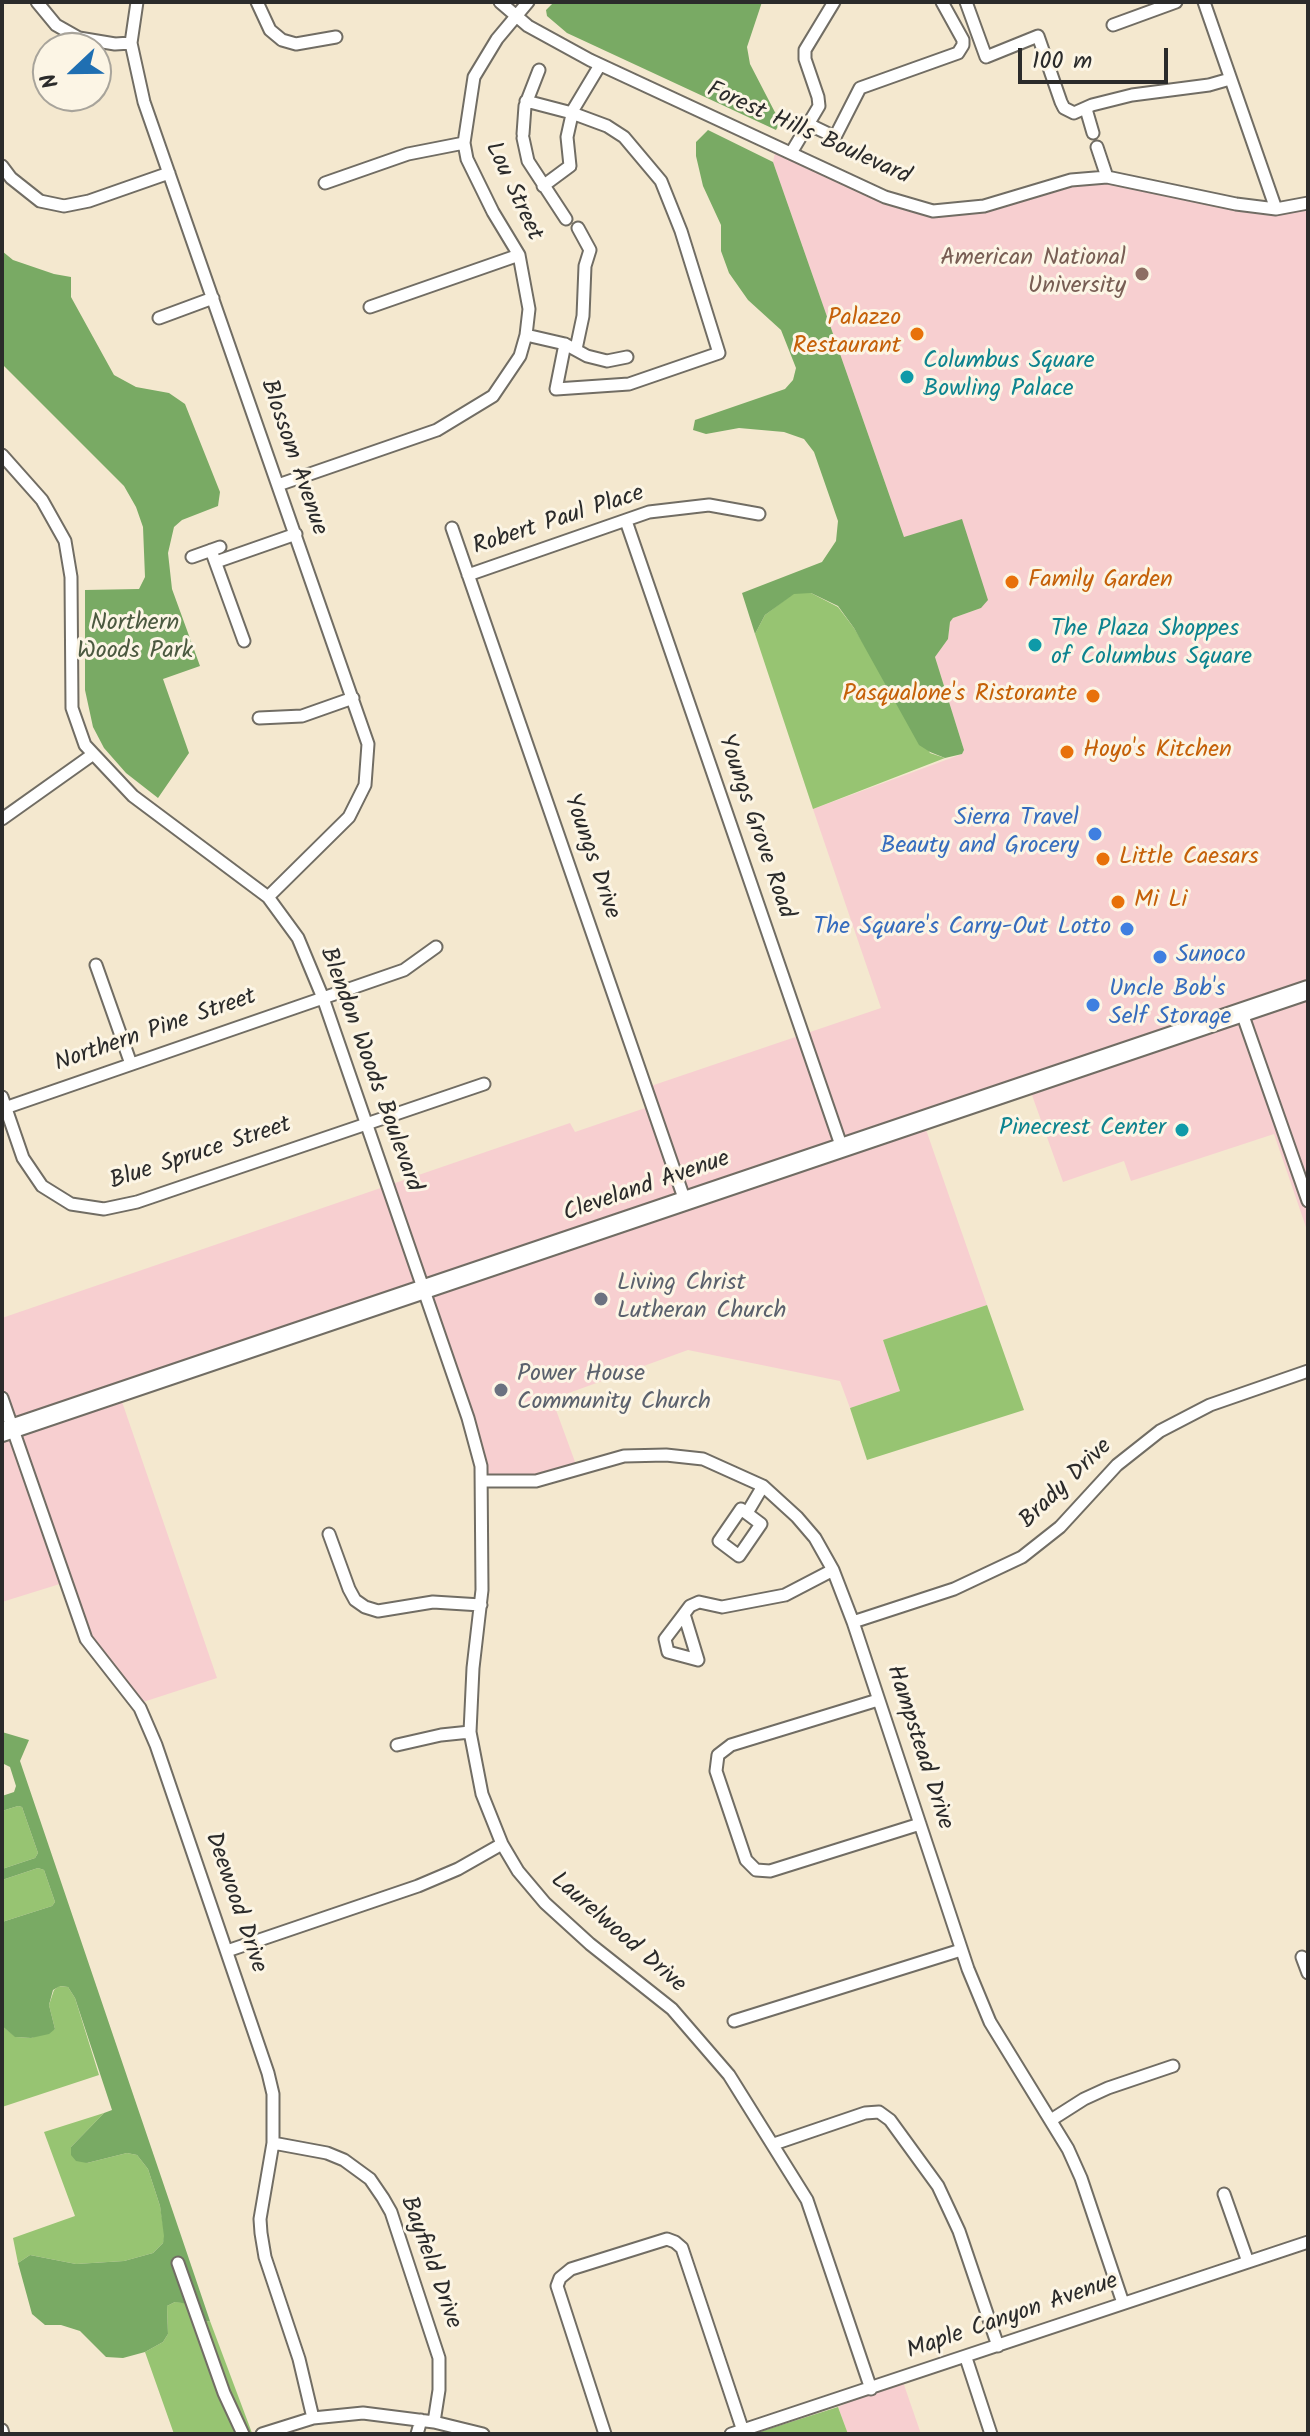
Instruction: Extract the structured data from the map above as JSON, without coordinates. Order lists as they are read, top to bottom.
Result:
{
  "streets": {
    "main road": ["Cleveland Avenue"],
    "street": [
      "Forest Hills Boulevard",
      "Lou Street",
      "Blossom Avenue",
      "Robert Paul Place",
      "Youngs Grove Road",
      "Youngs Drive",
      "Northern Pine Street",
      "Blendon Woods Boulevard",
      "Blue Spruce Street",
      "Brady Drive",
      "Hampstead Drive",
      "Deewood Drive",
      "Laurelwood Drive",
      "Bayfield Drive",
      "Maple Canyon Avenue"
    ]
  },
  "crossings": [
    ["Forest Hills Boulevard", "Lou Street"],
    ["Lou Street", "Blossom Avenue"],
    ["Blossom Avenue", "Blendon Woods Boulevard"],
    ["Robert Paul Place", "Youngs Grove Road"],
    ["Robert Paul Place", "Youngs Drive"],
    ["Youngs Grove Road", "Cleveland Avenue"],
    ["Youngs Drive", "Cleveland Avenue"],
    ["Northern Pine Street", "Blendon Woods Boulevard"],
    ["Northern Pine Street", "Blue Spruce Street"],
    ["Blendon Woods Boulevard", "Blue Spruce Street"],
    ["Blendon Woods Boulevard", "Cleveland Avenue"],
    ["Blendon Woods Boulevard", "Laurelwood Drive"],
    ["Cleveland Avenue", "Deewood Drive"],
    ["Cleveland Avenue", "Laurelwood Drive"],
    ["Brady Drive", "Hampstead Drive"],
    ["Hampstead Drive", "Laurelwood Drive"],
    ["Hampstead Drive", "Maple Canyon Avenue"],
    ["Deewood Drive", "Bayfield Drive"],
    ["Laurelwood Drive", "Maple Canyon Avenue"]
  ],
  "parks": ["Northern Woods Park"],
  "places": [
    "American National University",
    "Palazzo Restaurant",
    "Columbus Square Bowling Palace",
    "Family Garden",
    "The Plaza Shoppes of Columbus Square",
    "Pasqualone's Ristorante",
    "Hoyo's Kitchen",
    "Sierra Travel Beauty and Grocery",
    "Little Caesars",
    "Mi Li",
    "The Square's Carry-Out Lotto",
    "Sunoco",
    "Uncle Bob's Self Storage",
    "Pinecrest Center",
    "Living Christ Lutheran Church",
    "Power House Community Church"
  ],
  "scale_bar": "100 m",
  "north": "left"
}
